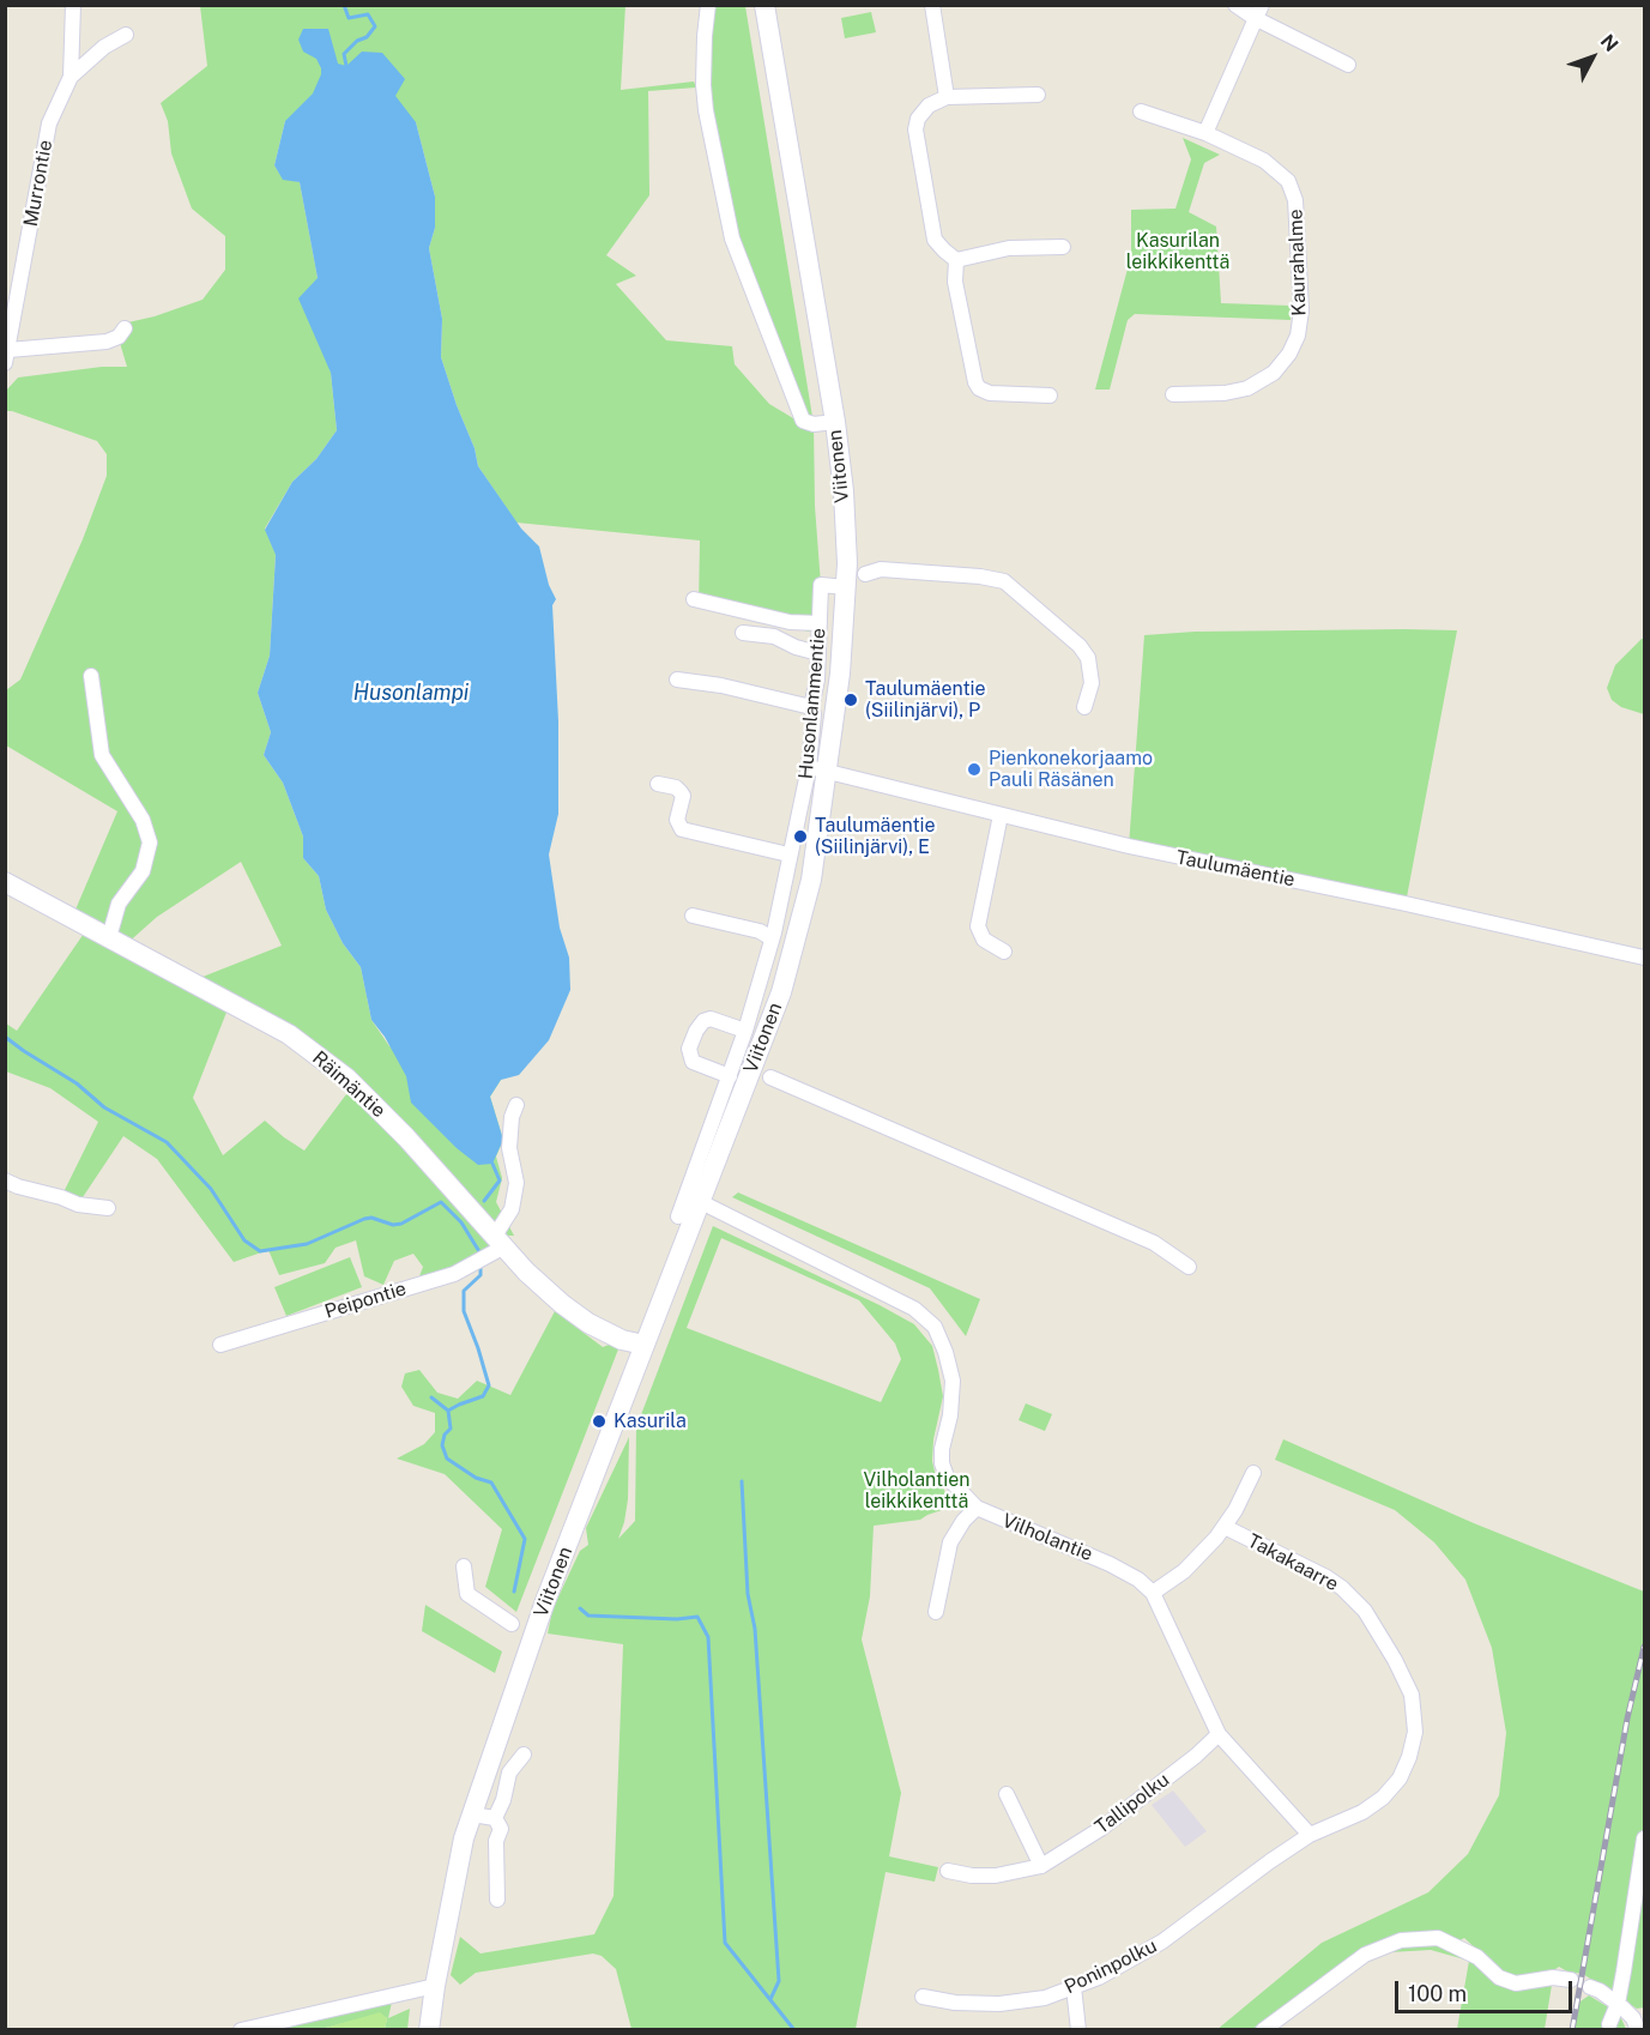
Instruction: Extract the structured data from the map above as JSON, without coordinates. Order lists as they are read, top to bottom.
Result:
{
  "streets": {
    "main road": ["Viitonen", "Räimäntie"],
    "street": [
      "Murrontie",
      "Kaurahalme",
      "Husonlammentie",
      "Taulumäentie",
      "Peipontie",
      "Vilholantie",
      "Takakaarre",
      "Tallipolku",
      "Poninpolku"
    ]
  },
  "crossings": [
    ["Viitonen", "Husonlammentie"],
    ["Viitonen", "Taulumäentie"],
    ["Viitonen", "Räimäntie"],
    ["Viitonen", "Vilholantie"],
    ["Husonlammentie", "Taulumäentie"],
    ["Räimäntie", "Peipontie"],
    ["Vilholantie", "Takakaarre"],
    ["Vilholantie", "Tallipolku"],
    ["Vilholantie", "Poninpolku"],
    ["Takakaarre", "Poninpolku"]
  ],
  "water": ["Husonlampi"],
  "parks": ["Kasurilan leikkikenttä", "Vilholantien leikkikenttä"],
  "places": [
    "Taulumäentie (Siilinjärvi), P",
    "Pienkonekorjaamo Pauli Räsänen",
    "Taulumäentie (Siilinjärvi), E",
    "Kasurila"
  ],
  "scale_bar": "100 m",
  "north": "top right"
}
